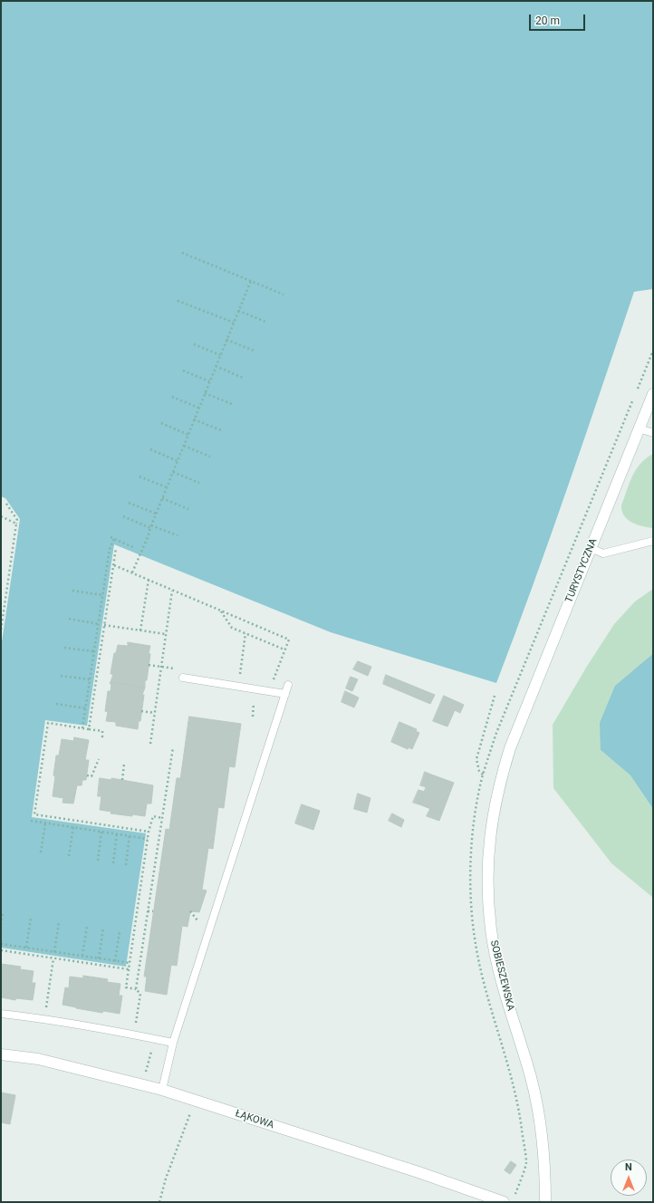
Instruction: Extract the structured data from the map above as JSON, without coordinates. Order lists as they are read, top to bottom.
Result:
{
  "streets": {
    "main road": ["TURYSTYCZNA", "SOBIESZEWSKA", "ŁĄKOWA"]
  },
  "crossings": [
    ["TURYSTYCZNA", "SOBIESZEWSKA"]
  ],
  "scale_bar": "20 m",
  "north": "top"
}
